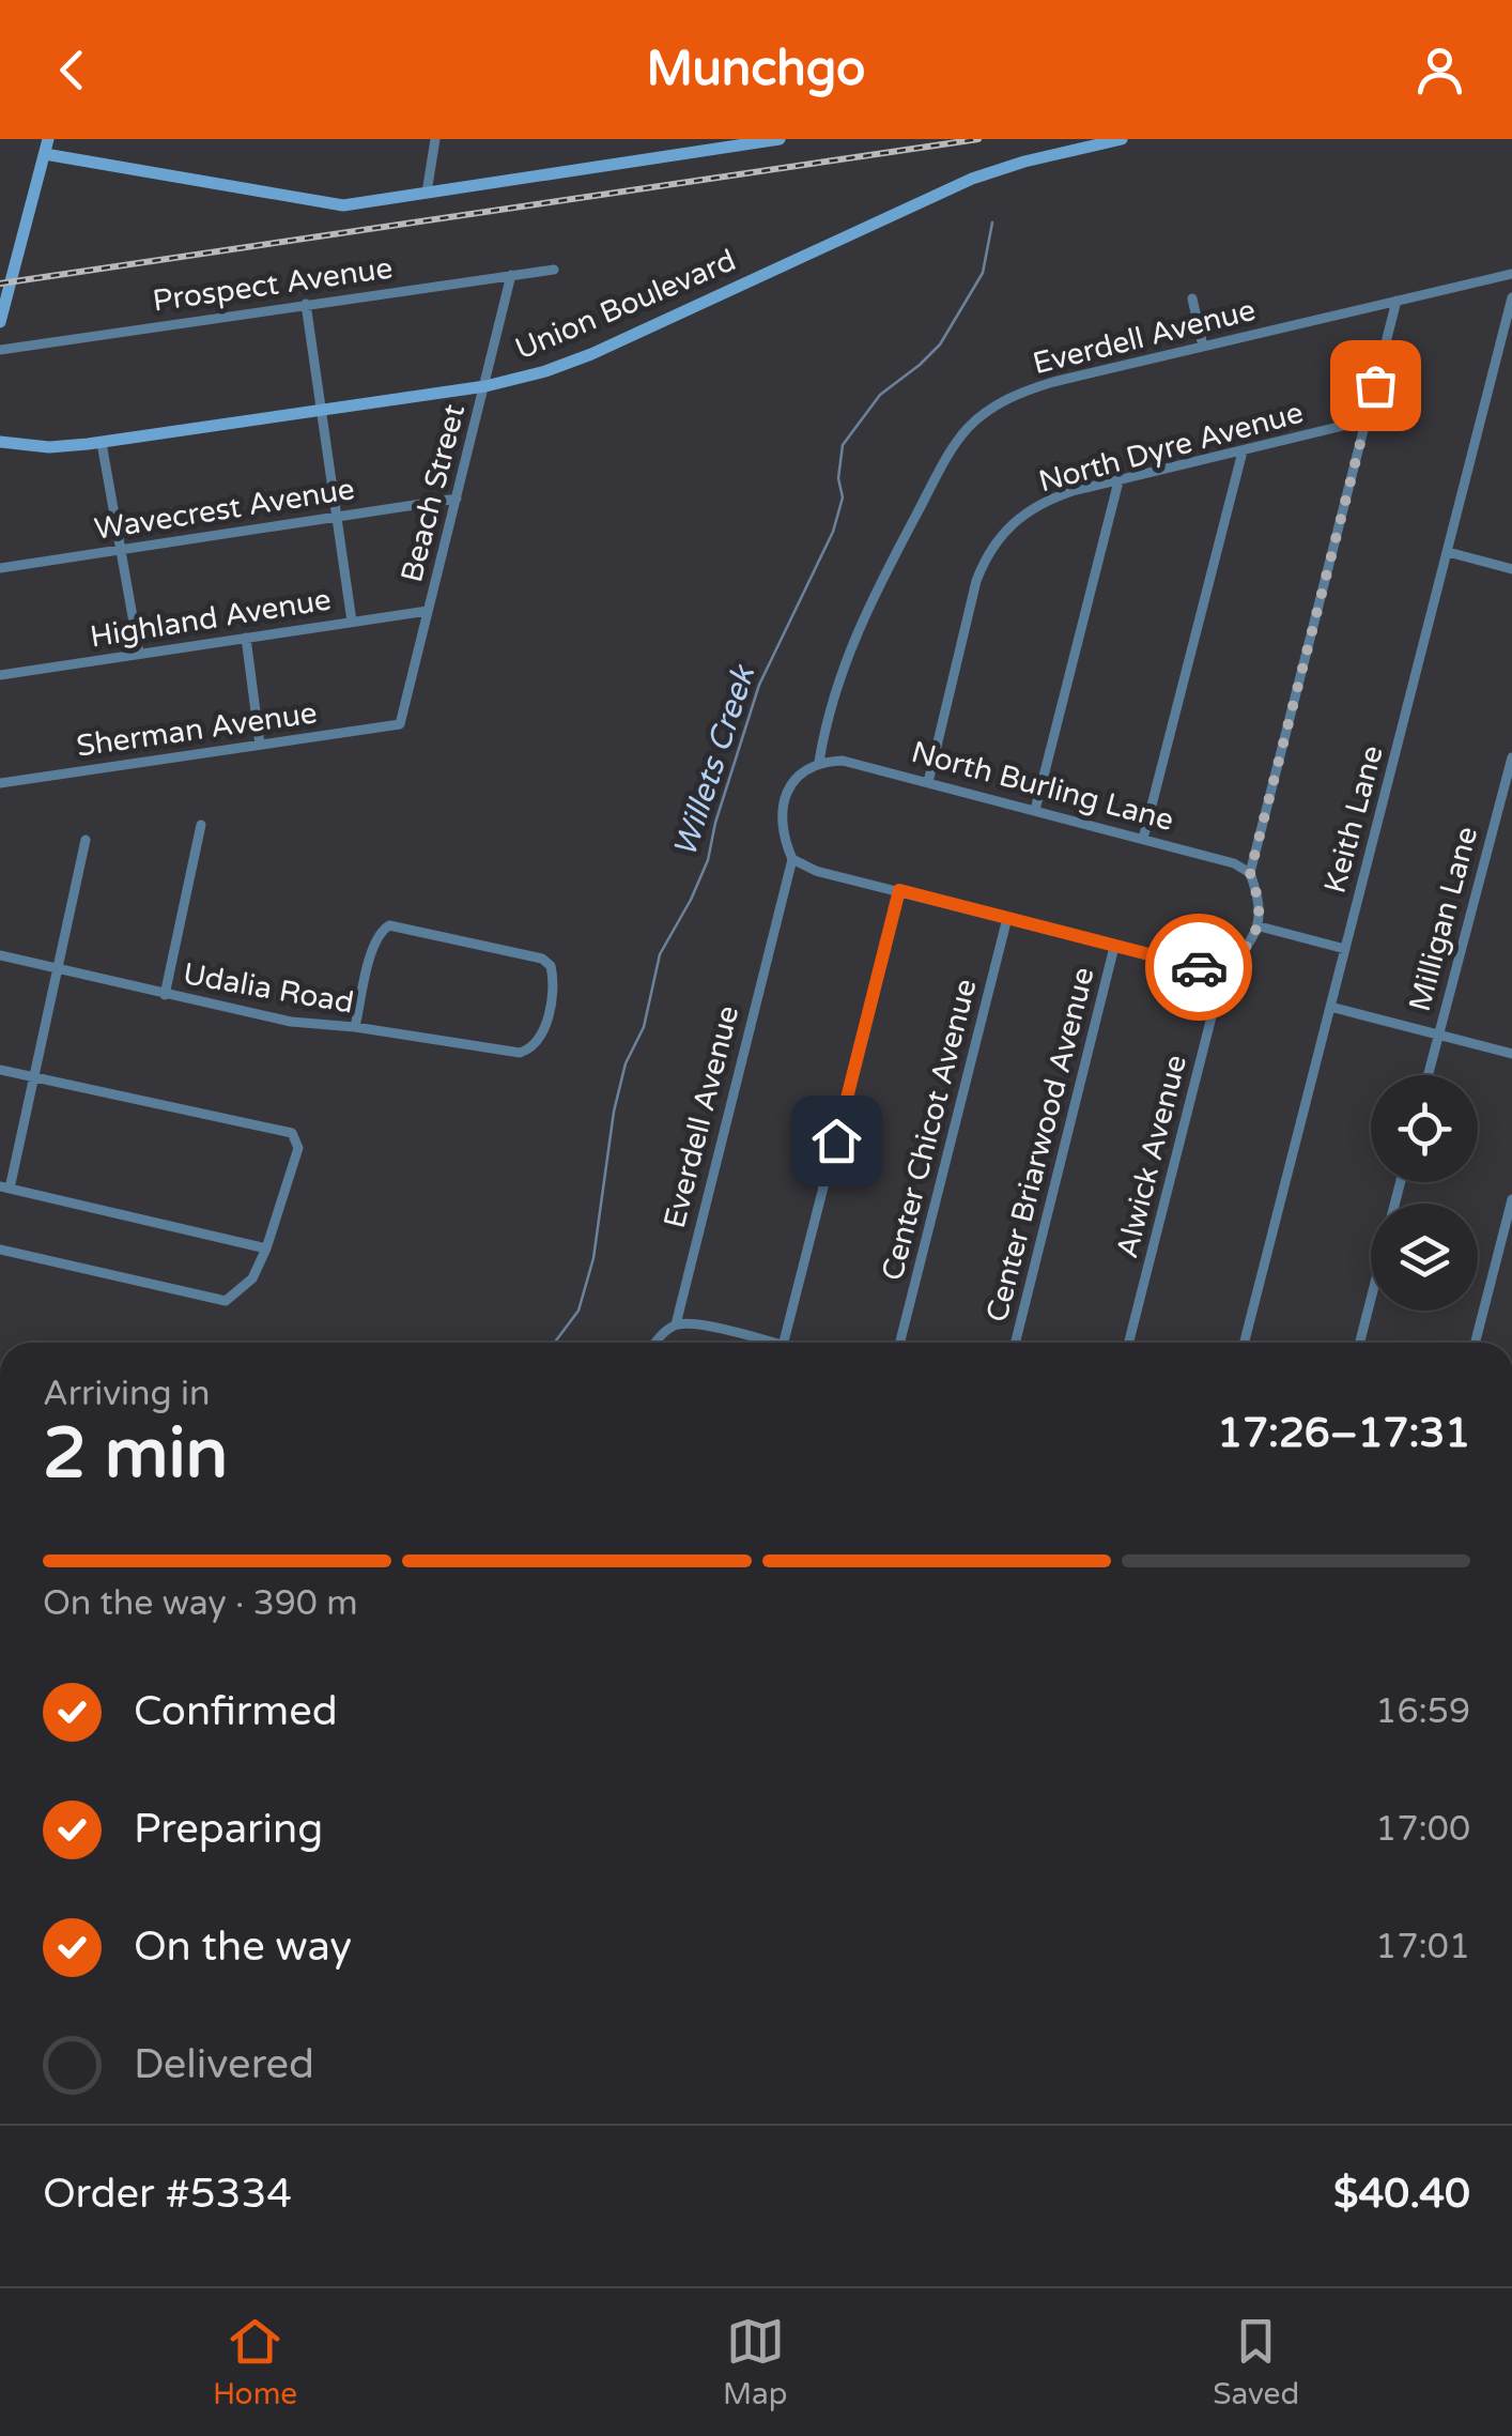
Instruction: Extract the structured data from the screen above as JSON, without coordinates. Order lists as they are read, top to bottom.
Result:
{
  "streets": {
    "main road": ["Union Boulevard"],
    "street": [
      "Prospect Avenue",
      "Everdell Avenue",
      "North Dyre Avenue",
      "Beach Street",
      "Wavecrest Avenue",
      "Highland Avenue",
      "Sherman Avenue",
      "North Burling Lane",
      "Keith Lane",
      "Milligan Lane",
      "Udalia Road",
      "Center Chicot Avenue",
      "Center Briarwood Avenue",
      "Alwick Avenue"
    ]
  },
  "crossings": [
    ["Prospect Avenue", "Beach Street"],
    ["Union Boulevard", "Beach Street"],
    ["Everdell Avenue", "North Burling Lane"],
    ["North Dyre Avenue", "North Burling Lane"],
    ["Beach Street", "Wavecrest Avenue"],
    ["Beach Street", "Highland Avenue"],
    ["Beach Street", "Sherman Avenue"]
  ],
  "water": ["Willets Creek"],
  "page": {
    "header": "Munchgo",
    "heading": ["2 min", "Arriving in", "17:26–17:31"],
    "panel": ["Order #5334", "$40.40"],
    "bar": "On the way · 390 m",
    "list": [
      ["Confirmed", "16:59"],
      ["Preparing", "17:00"],
      ["On the way", "17:01"],
      "Delivered"
    ],
    "tabs": ["Home", "Map", "Saved"]
  }
}
